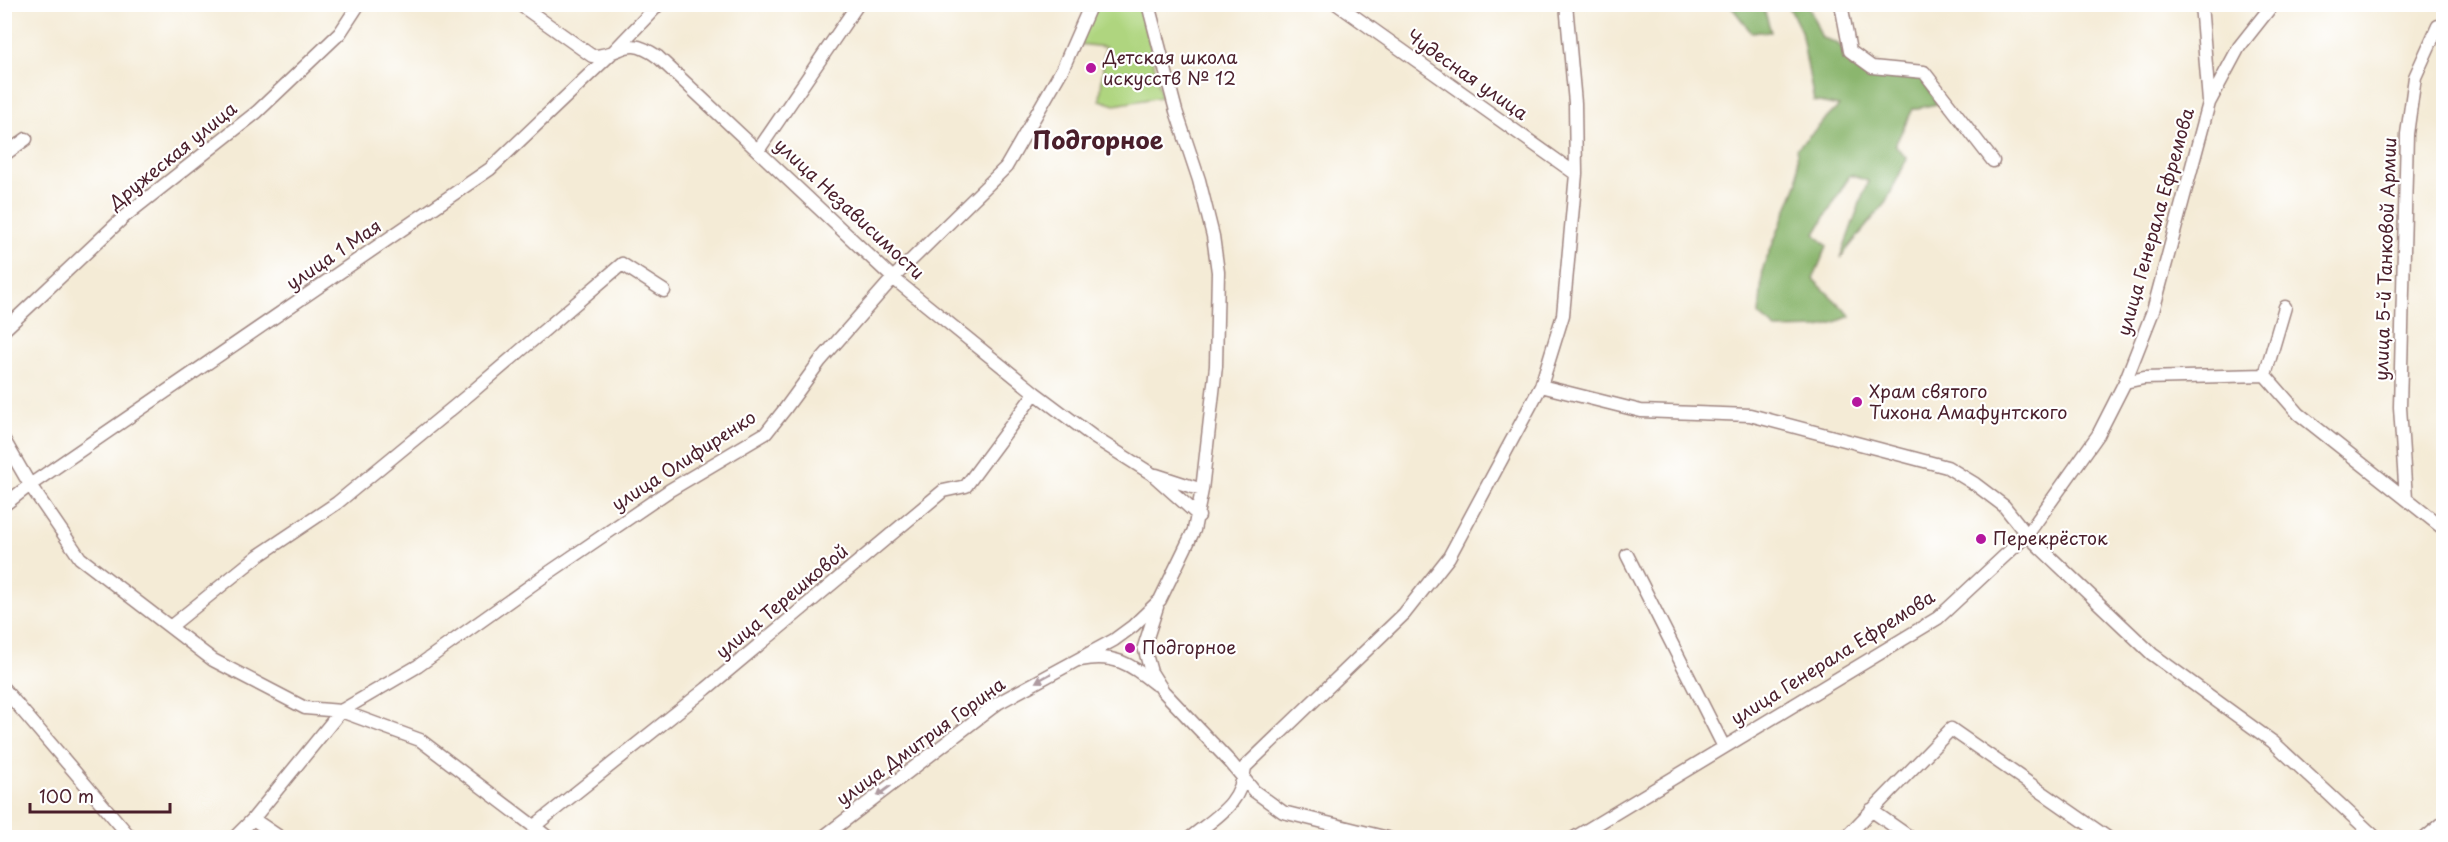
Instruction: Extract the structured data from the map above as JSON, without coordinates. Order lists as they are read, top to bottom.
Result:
{
  "streets": {
    "street": [
      "Чудесная улица",
      "Дружеская улица",
      "улица Независимости",
      "улица Генерала Ефремова",
      "улица 1 Мая",
      "улица 5-й Танковой Армии",
      "улица Олифиренко",
      "улица Терешковой",
      "улица Дмитрия Горина"
    ]
  },
  "crossings": [
    ["улица Независимости", "улица 1 Мая"],
    ["улица Независимости", "улица Олифиренко"],
    ["улица Независимости", "улица Терешковой"]
  ],
  "districts": ["Подгорное"],
  "places": [
    "Детская школа искусств № 12",
    "Храм святого Тихона Амафунтского",
    "Перекрёсток",
    "Подгорное"
  ],
  "scale_bar": "100 m"
}
